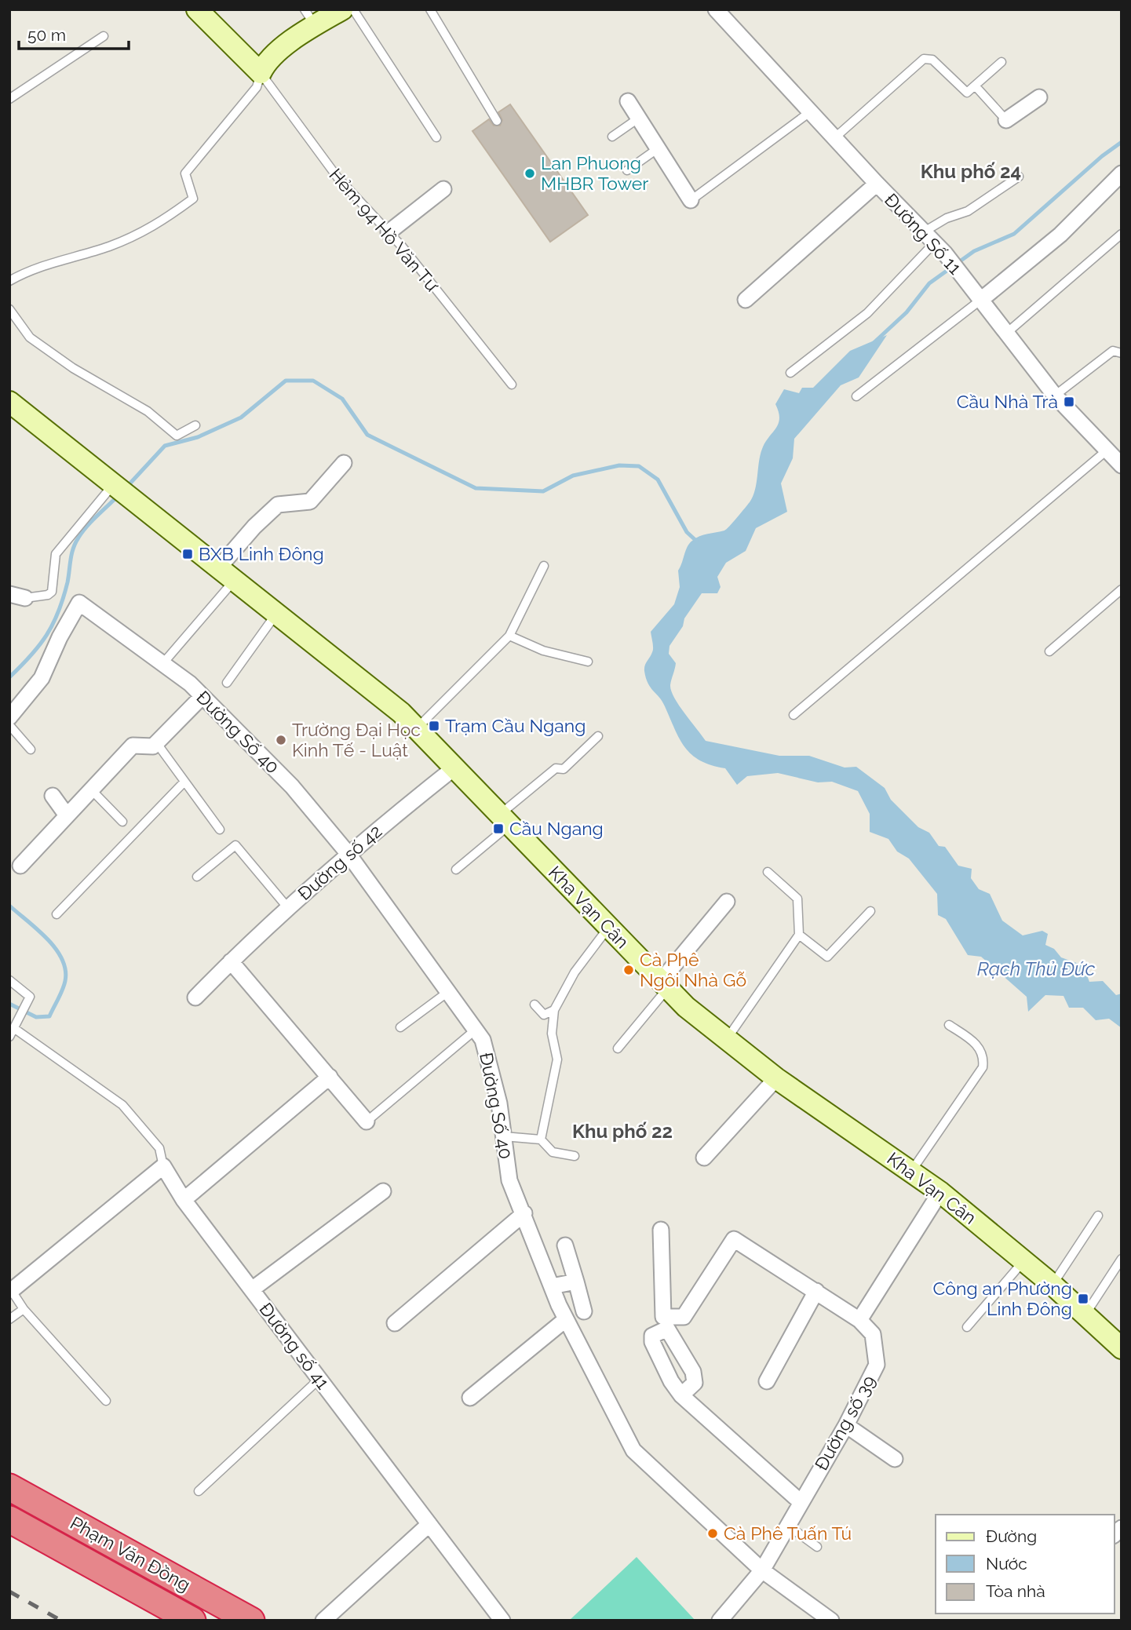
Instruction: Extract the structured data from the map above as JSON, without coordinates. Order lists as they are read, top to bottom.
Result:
{
  "streets": {
    "highway": ["Phạm Văn Đồng"],
    "main road": ["Kha Vạn Cân"],
    "street": [
      "Đường Số 11",
      "Đường Số 40",
      "Đường số 42",
      "Đường số 41",
      "Đường số 39"
    ],
    "lane": ["Hẻm 94 Hồ Văn Tư"]
  },
  "crossings": [
    ["Đường Số 40", "Đường số 42"],
    ["Đường Số 40", "Đường số 39"],
    ["Đường số 42", "Kha Vạn Cân"]
  ],
  "districts": ["Khu phố 24", "Khu phố 22"],
  "water": ["Rạch Thủ Đức"],
  "places": {
    "other": [
      "Lan Phuong MHBR Tower",
      "Trường Đại Học Kinh Tế - Luật",
      "Cà Phê Ngôi Nhà Gỗ",
      "Cà Phê Tuấn Tú"
    ],
    "transit": [
      "Cầu Nhà Trà",
      "BXB Linh Đông",
      "Trạm Cầu Ngang",
      "Cầu Ngang",
      "Công an Phường Linh Đông"
    ]
  },
  "legend": ["Đường", "Nước", "Tòa nhà"],
  "scale_bar": "50 m"
}
